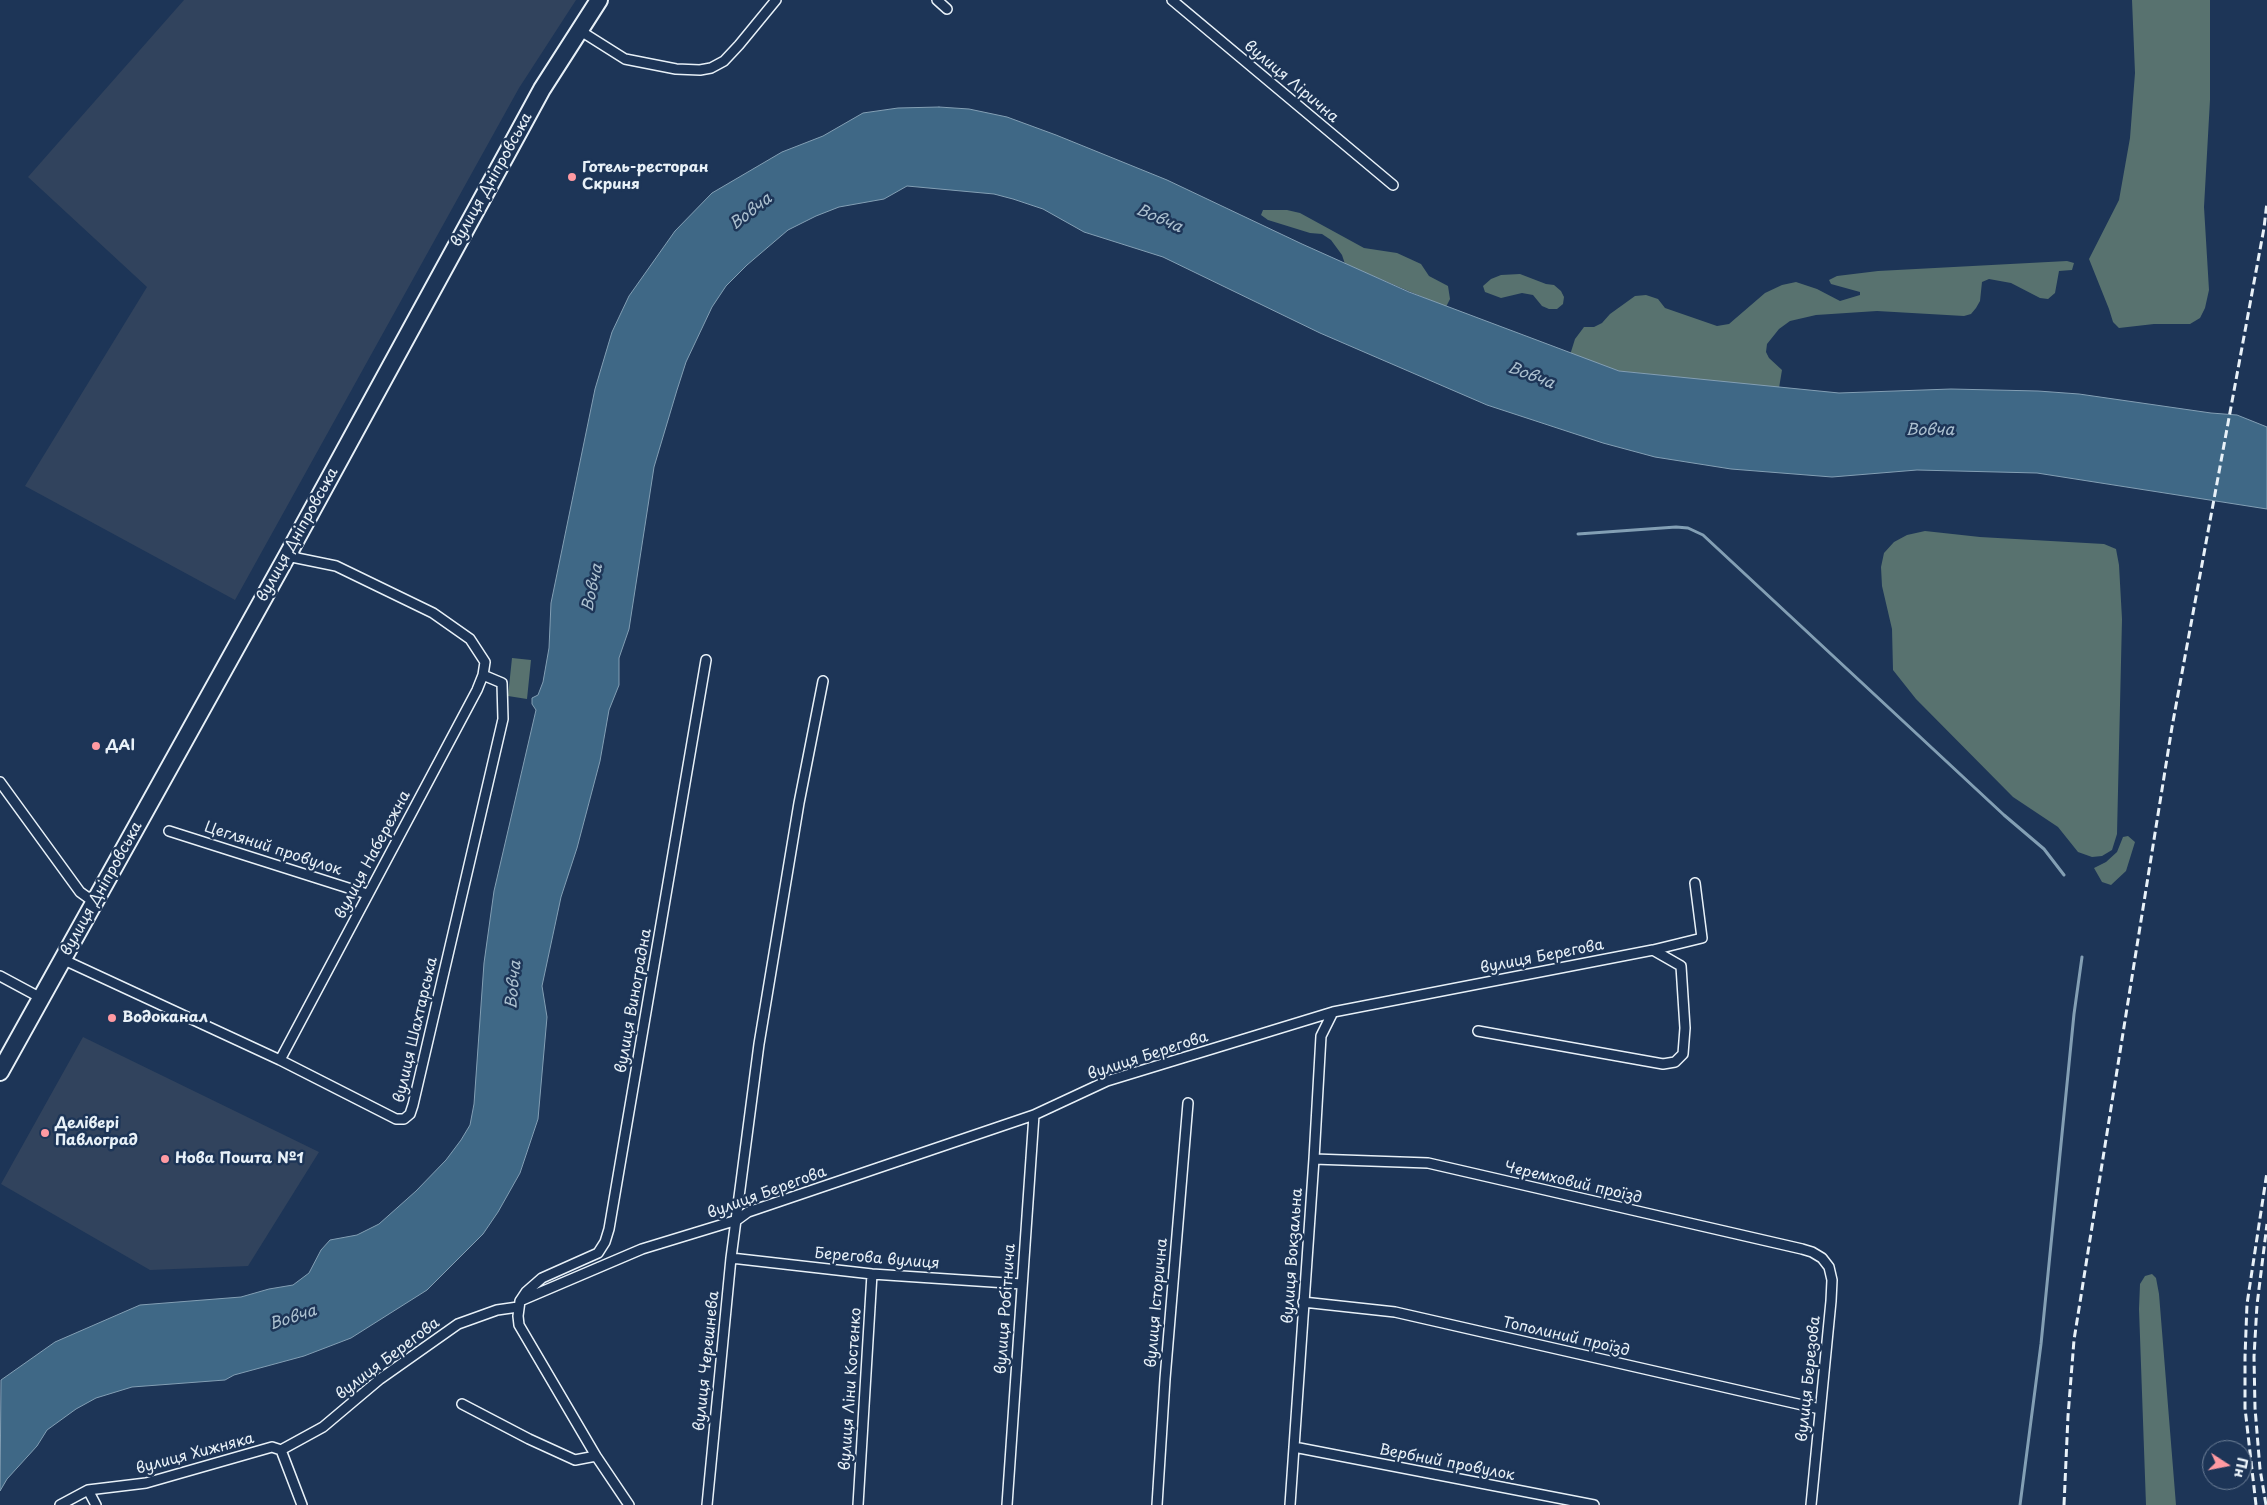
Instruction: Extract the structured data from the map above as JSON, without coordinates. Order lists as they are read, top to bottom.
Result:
{
  "streets": {
    "highway": ["вулиця Дніпровська"],
    "street": [
      "вулиця Лірична",
      "Цегляний провулок",
      "вулиця Набережна",
      "вулиця Берегова",
      "вулиця Виноградна",
      "вулиця Шахтарська",
      "Черемховий проїзд",
      "вулиця Вокзальна",
      "Берегова вулиця",
      "вулиця Історична",
      "вулиця Робітнича",
      "Тополиний проїзд",
      "вулиця Черешнева",
      "вулиця Березова",
      "вулиця Ліни Костенко",
      "вулиця Хижняка",
      "Вербний провулок"
    ]
  },
  "crossings": [
    ["вулиця Дніпровська", "вулиця Набережна"],
    ["вулиця Дніпровська", "вулиця Шахтарська"],
    ["Цегляний провулок", "вулиця Набережна"],
    ["вулиця Набережна", "вулиця Шахтарська"],
    ["вулиця Берегова", "вулиця Виноградна"],
    ["вулиця Берегова", "вулиця Вокзальна"],
    ["вулиця Берегова", "вулиця Робітнича"],
    ["вулиця Берегова", "вулиця Черешнева"],
    ["вулиця Берегова", "вулиця Хижняка"],
    ["Черемховий проїзд", "вулиця Вокзальна"],
    ["Черемховий проїзд", "вулиця Березова"],
    ["вулиця Вокзальна", "Тополиний проїзд"],
    ["вулиця Вокзальна", "Вербний провулок"],
    ["Берегова вулиця", "вулиця Робітнича"],
    ["Берегова вулиця", "вулиця Черешнева"],
    ["Берегова вулиця", "вулиця Ліни Костенко"],
    ["Тополиний проїзд", "вулиця Березова"]
  ],
  "water": ["Вовча"],
  "places": [
    "Готель-ресторан Скриня",
    "ДАІ",
    "Водоканал",
    "Делівері Павлоград",
    "Нова Пошта №1"
  ],
  "north": "right"
}
